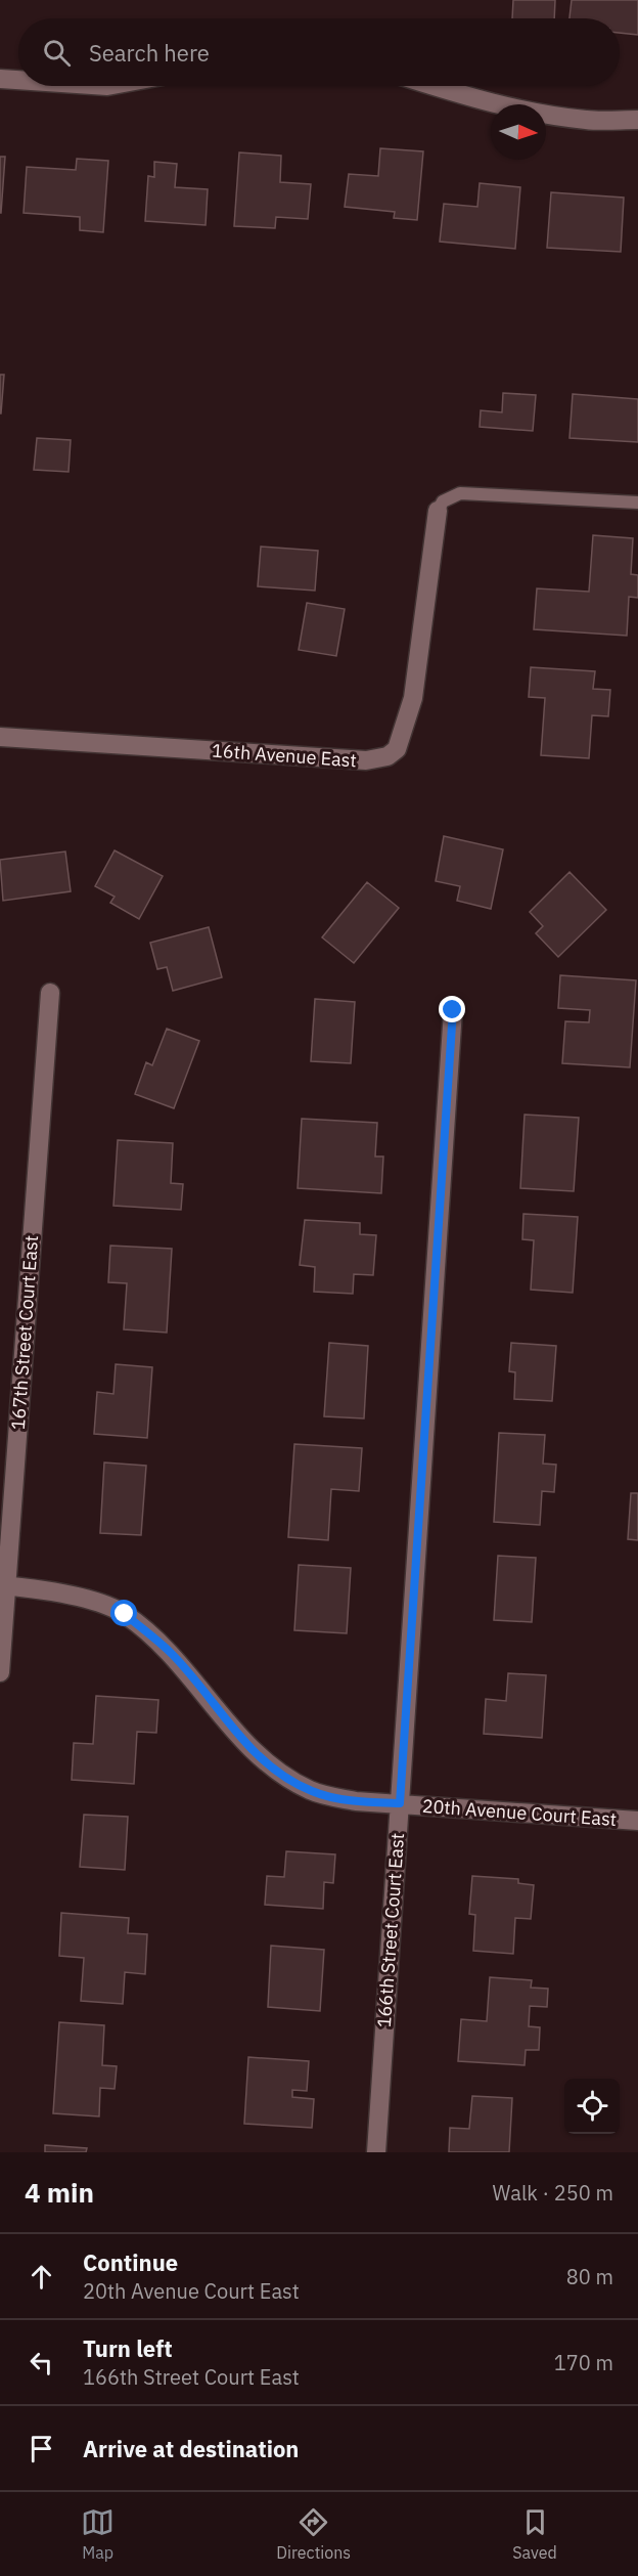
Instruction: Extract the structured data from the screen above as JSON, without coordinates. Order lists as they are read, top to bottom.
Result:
{
  "streets": {
    "street": [
      "16th Avenue East",
      "167th Street Court East",
      "20th Avenue Court East",
      "166th Street Court East"
    ]
  },
  "crossings": [
    ["167th Street Court East", "20th Avenue Court East"],
    ["20th Avenue Court East", "166th Street Court East"]
  ],
  "north": "right",
  "page": {
    "search": "Search here",
    "heading": ["4 min", "Walk · 250 m"],
    "list": [
      ["Continue", "20th Avenue Court East", "80 m"],
      ["Turn left", "166th Street Court East", "170 m"],
      "Arrive at destination"
    ],
    "nav": ["Map", "Directions", "Saved"]
  }
}
